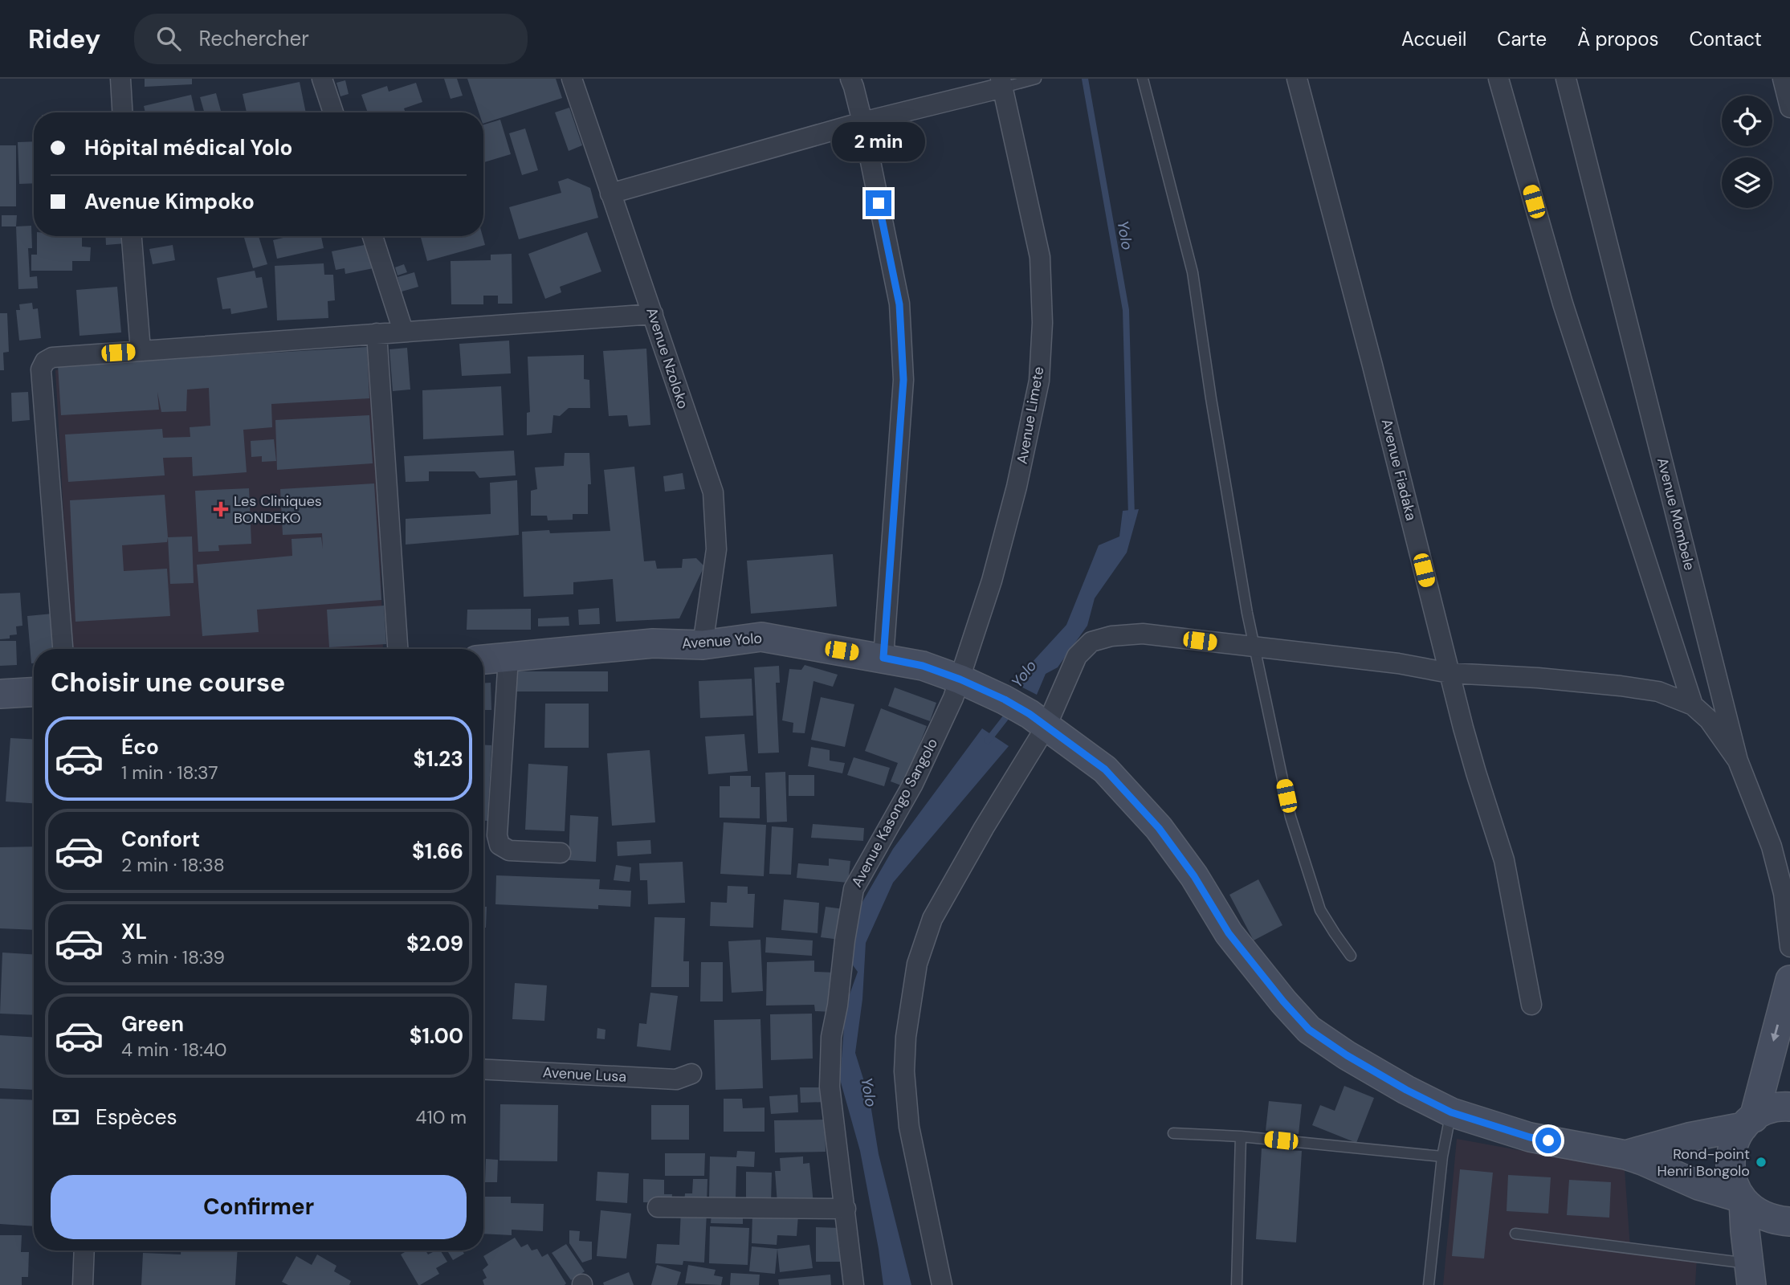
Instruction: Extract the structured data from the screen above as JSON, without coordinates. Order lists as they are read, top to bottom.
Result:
{
  "streets": {
    "street": [
      "Avenue Nzoloko",
      "Avenue Limete",
      "Avenue Fiadaka",
      "Avenue Mombele",
      "Avenue Yolo",
      "Avenue Kasongo Sangolo",
      "Avenue Lusa"
    ]
  },
  "crossings": [
    ["Avenue Nzoloko", "Avenue Yolo"],
    ["Avenue Limete", "Avenue Yolo"],
    ["Avenue Limete", "Avenue Kasongo Sangolo"],
    ["Avenue Yolo", "Avenue Kasongo Sangolo"]
  ],
  "water": ["Yolo"],
  "places": {
    "health": ["Les Cliniques BONDEKO"],
    "other": ["Rond-point Henri Bongolo"]
  },
  "page": {
    "header": "Ridey",
    "search": "Rechercher",
    "nav": [
      "Accueil",
      "Carte",
      "À propos",
      "Contact"
    ],
    "banner": ["Hôpital médical Yolo", "Avenue Kimpoko"],
    "bubble": "2 min",
    "heading": "Choisir une course",
    "list": [
      {
        "name": "Éco",
        "note": "1 min · 18:37",
        "value": "$1.23"
      },
      {
        "name": "Confort",
        "note": "2 min · 18:38",
        "value": "$1.66"
      },
      {
        "name": "XL",
        "note": "3 min · 18:39",
        "value": "$2.09"
      },
      {
        "name": "Green",
        "note": "4 min · 18:40",
        "value": "$1.00"
      }
    ],
    "pay": ["Espèces", "410 m"],
    "buttons": "Confirmer"
  }
}
